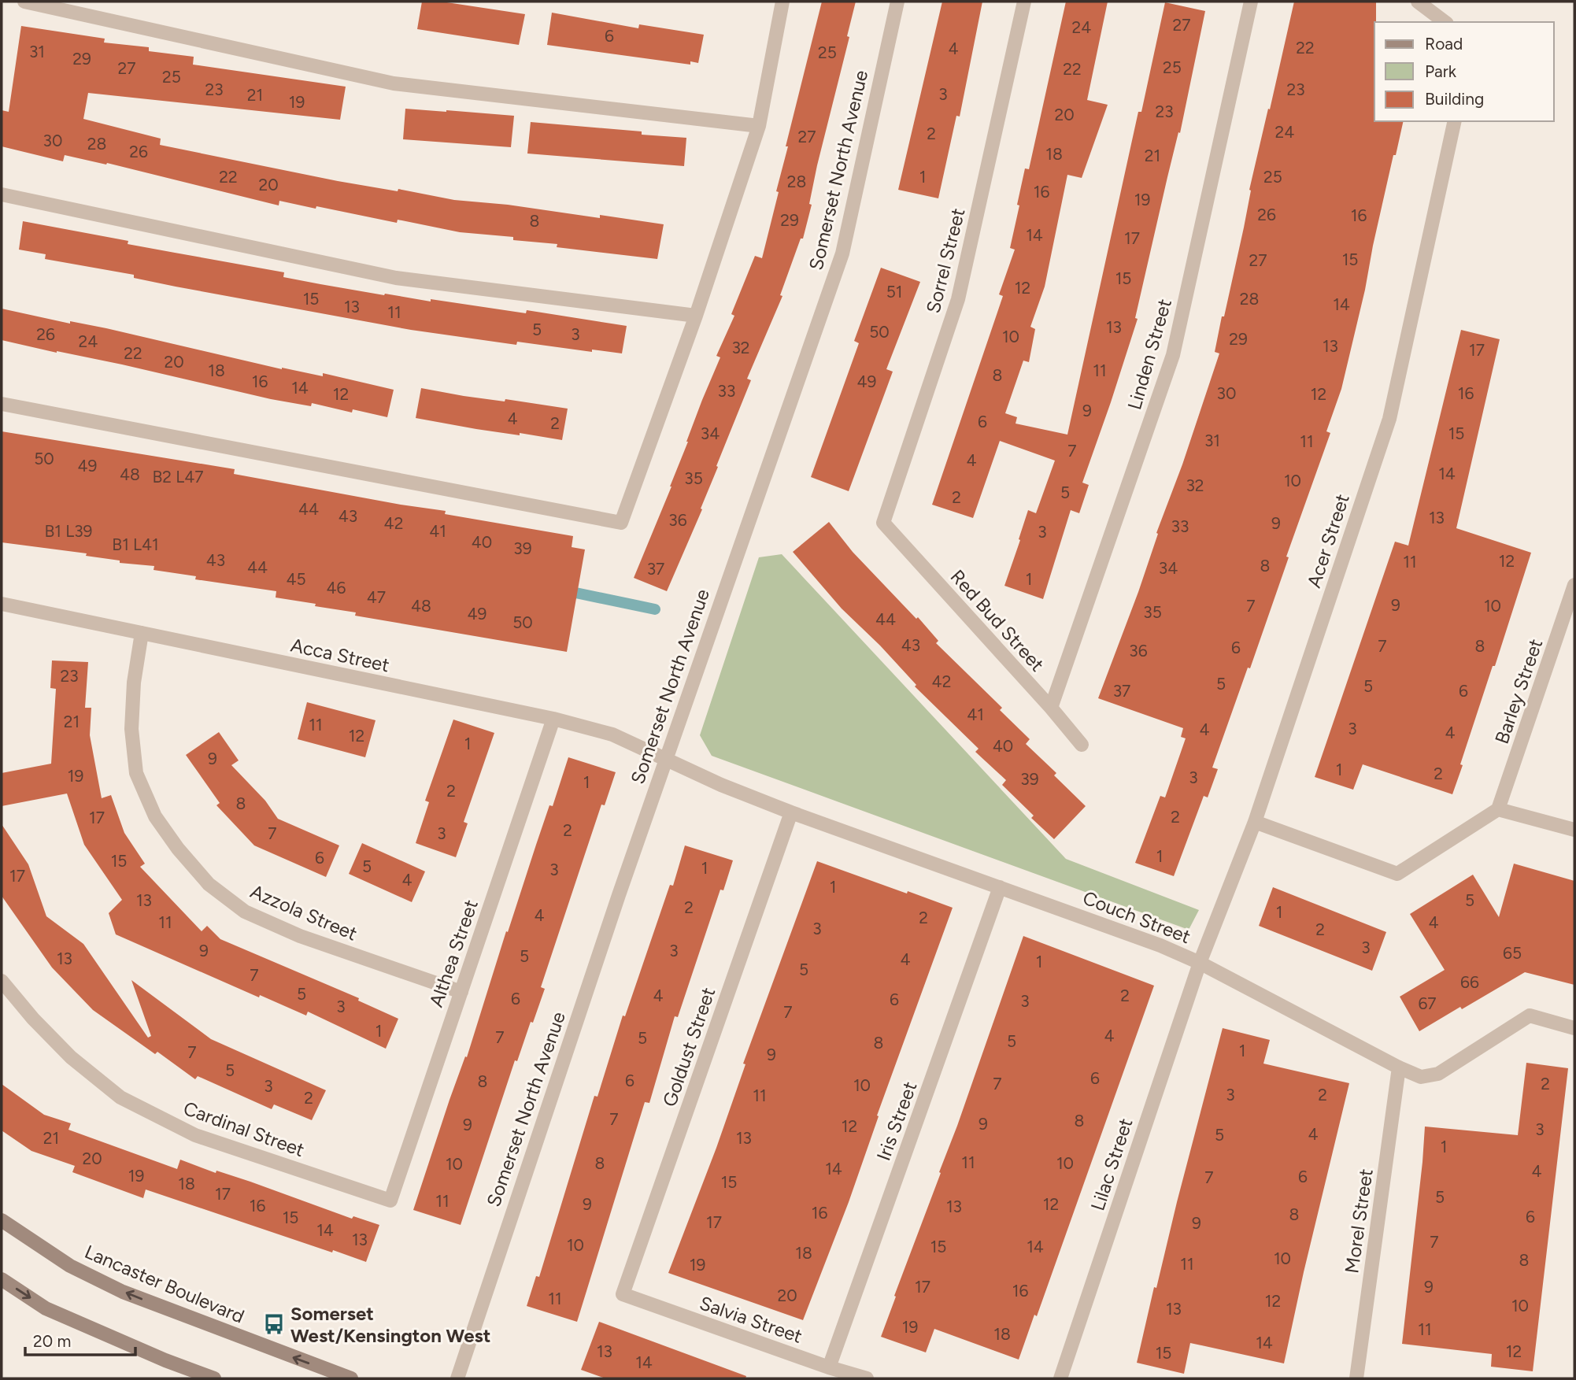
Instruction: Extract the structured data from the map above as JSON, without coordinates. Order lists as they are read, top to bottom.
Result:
{
  "streets": {
    "main road": ["Lancaster Boulevard"],
    "street": [
      "Somerset North Avenue",
      "Sorrel Street",
      "Linden Street",
      "Acer Street",
      "Red Bud Street",
      "Acca Street",
      "Barley Street",
      "Azzola Street",
      "Couch Street",
      "Althea Street",
      "Goldust Street",
      "Iris Street",
      "Cardinal Street",
      "Lilac Street",
      "Morel Street",
      "Salvia Street"
    ]
  },
  "crossings": [
    ["Somerset North Avenue", "Acca Street"],
    ["Somerset North Avenue", "Couch Street"],
    ["Sorrel Street", "Red Bud Street"],
    ["Linden Street", "Red Bud Street"],
    ["Acer Street", "Couch Street"],
    ["Acer Street", "Lilac Street"],
    ["Acca Street", "Azzola Street"],
    ["Acca Street", "Couch Street"],
    ["Acca Street", "Althea Street"],
    ["Azzola Street", "Althea Street"],
    ["Couch Street", "Goldust Street"],
    ["Couch Street", "Iris Street"],
    ["Couch Street", "Lilac Street"],
    ["Couch Street", "Morel Street"],
    ["Althea Street", "Cardinal Street"],
    ["Goldust Street", "Salvia Street"],
    ["Iris Street", "Salvia Street"]
  ],
  "places": {
    "bus stop": ["Somerset West/Kensington West"]
  },
  "house_numbers": [
    "27",
    "24",
    "6",
    "22",
    "4",
    "31",
    "25",
    "29",
    "25",
    "27",
    "22",
    "25",
    "23",
    "23",
    "3",
    "21",
    "19",
    "23",
    "20",
    "24",
    "2",
    "27",
    "30",
    "28",
    "26",
    "18",
    "21",
    "22",
    "1",
    "25",
    "28",
    "20",
    "16",
    "19",
    "26",
    "16",
    "29",
    "8",
    "14",
    "17",
    "15",
    "27",
    "15",
    "12",
    "51",
    "15",
    "28",
    "14",
    "13",
    "11",
    "13",
    "5",
    "50",
    "26",
    "3",
    "10",
    "29",
    "24",
    "13",
    "32",
    "17",
    "22",
    "20",
    "18",
    "11",
    "8",
    "16",
    "49",
    "14",
    "33",
    "30",
    "16",
    "12",
    "12",
    "9",
    "4",
    "6",
    "2",
    "34",
    "15",
    "31",
    "11",
    "7",
    "50",
    "4",
    "49",
    "14",
    "48",
    "B2 L47",
    "35",
    "10",
    "32",
    "5",
    "2",
    "44",
    "43",
    "13",
    "36",
    "42",
    "9",
    "33",
    "B1 L39",
    "41",
    "3",
    "40",
    "B1 L41",
    "39",
    "43",
    "12",
    "11",
    "8",
    "44",
    "34",
    "37",
    "45",
    "1",
    "46",
    "47",
    "9",
    "48",
    "7",
    "10",
    "35",
    "49",
    "44",
    "50",
    "43",
    "7",
    "8",
    "6",
    "36",
    "23",
    "42",
    "5",
    "5",
    "37",
    "6",
    "41",
    "21",
    "11",
    "3",
    "4",
    "4",
    "12",
    "1",
    "40",
    "9",
    "1",
    "2",
    "19",
    "3",
    "39",
    "1",
    "2",
    "8",
    "2",
    "17",
    "2",
    "7",
    "3",
    "1",
    "6",
    "15",
    "5",
    "1",
    "3",
    "17",
    "4",
    "1",
    "13",
    "5",
    "2",
    "1",
    "4",
    "2",
    "11",
    "4",
    "3",
    "2",
    "3",
    "9",
    "3",
    "65",
    "5",
    "13",
    "4",
    "1",
    "5",
    "7",
    "66",
    "5",
    "4",
    "2",
    "6",
    "6",
    "3",
    "67",
    "3",
    "7",
    "1",
    "4",
    "7",
    "5",
    "5",
    "8",
    "1",
    "7",
    "9",
    "5",
    "6",
    "6",
    "8",
    "7",
    "2",
    "10",
    "3",
    "3",
    "2",
    "11",
    "2",
    "7",
    "8",
    "9",
    "9",
    "12",
    "3",
    "4",
    "5",
    "21",
    "13",
    "1",
    "20",
    "11",
    "8",
    "10",
    "10",
    "14",
    "4",
    "19",
    "6",
    "7",
    "15",
    "18",
    "17",
    "5",
    "11",
    "9",
    "12",
    "16",
    "13",
    "16",
    "8",
    "6",
    "15",
    "17",
    "9",
    "14",
    "13",
    "7",
    "10",
    "15",
    "14",
    "18",
    "10",
    "8",
    "11",
    "19",
    "17",
    "9",
    "16",
    "20",
    "11",
    "12",
    "10",
    "13",
    "19",
    "11",
    "18",
    "14",
    "13",
    "12",
    "15",
    "14"
  ],
  "legend": ["Road", "Park", "Building"],
  "scale_bar": "20 m"
}
